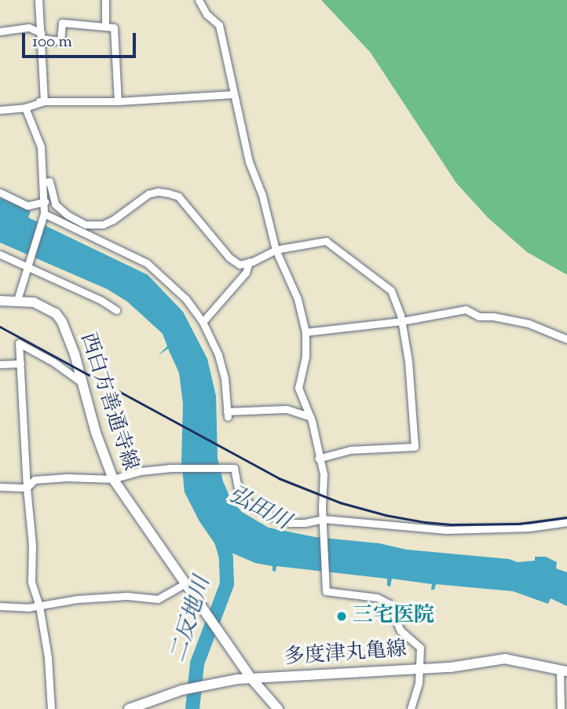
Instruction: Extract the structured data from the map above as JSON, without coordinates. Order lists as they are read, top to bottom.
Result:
{
  "streets": {
    "main road": ["西白方善通寺線", "多度津丸亀線"]
  },
  "crossings": [
    ["西白方善通寺線", "多度津丸亀線"]
  ],
  "water": ["弘田川", "二反地川"],
  "places": ["三宅医院"],
  "scale_bar": "100 m"
}
